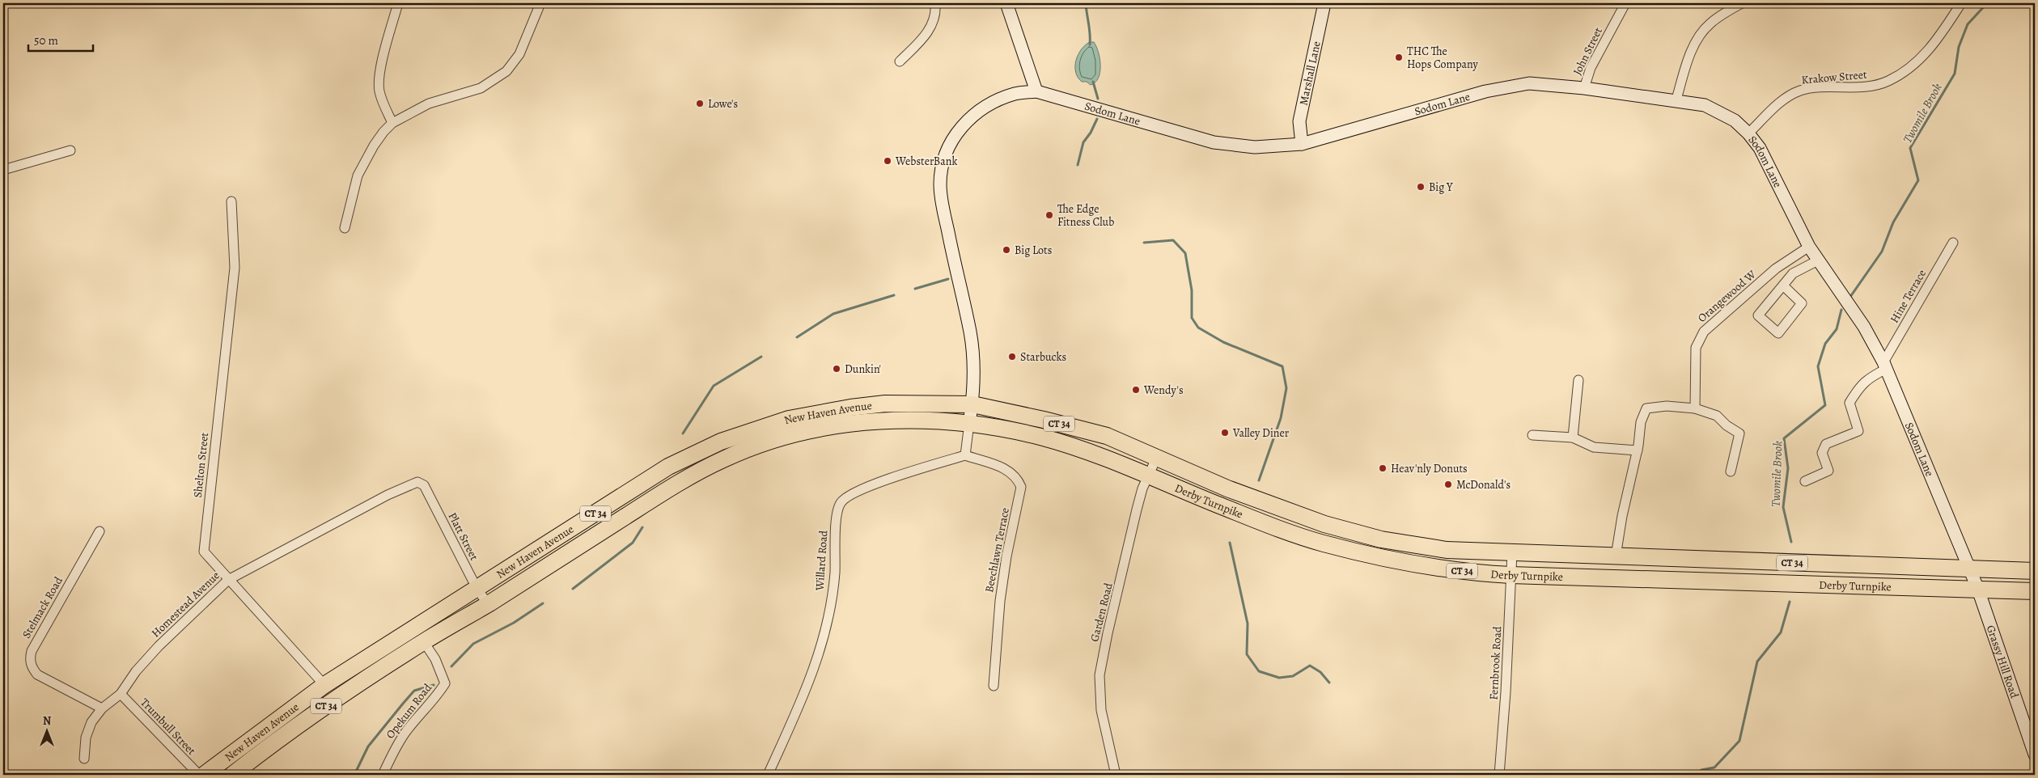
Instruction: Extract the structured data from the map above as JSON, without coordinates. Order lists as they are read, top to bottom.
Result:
{
  "streets": {
    "highway": ["New Haven Avenue", "CT 34", "Derby Turnpike"],
    "street": [
      "John Street",
      "Marshall Lane",
      "Krakow Street",
      "Sodom Lane",
      "Orangewood W",
      "Hine Terrace",
      "Shelton Street",
      "Platt Street",
      "Beechlawn Terrace",
      "Willard Road",
      "Homestead Avenue",
      "Stelmack Road",
      "Garden Road",
      "Grassy Hill Road",
      "Fernbrook Road",
      "Opekum Road",
      "Trumbull Street"
    ]
  },
  "crossings": [
    ["John Street", "Sodom Lane"],
    ["Marshall Lane", "Sodom Lane"],
    ["Krakow Street", "Sodom Lane"],
    ["Sodom Lane", "Orangewood W"],
    ["Sodom Lane", "Hine Terrace"],
    ["Sodom Lane", "New Haven Avenue"],
    ["Sodom Lane", "Derby Turnpike"],
    ["Sodom Lane", "Grassy Hill Road"],
    ["New Haven Avenue", "Shelton Street"],
    ["New Haven Avenue", "Derby Turnpike"],
    ["New Haven Avenue", "Platt Street"],
    ["New Haven Avenue", "Opekum Road"],
    ["Shelton Street", "Homestead Avenue"],
    ["Derby Turnpike", "Garden Road"],
    ["Derby Turnpike", "Grassy Hill Road"],
    ["Derby Turnpike", "Fernbrook Road"],
    ["Platt Street", "Homestead Avenue"],
    ["Beechlawn Terrace", "Willard Road"],
    ["Homestead Avenue", "Stelmack Road"],
    ["Homestead Avenue", "Trumbull Street"]
  ],
  "water": ["Twomile Brook"],
  "places": [
    "THC The Hops Company",
    "Lowe's",
    "WebsterBank",
    "Big Y",
    "The Edge Fitness Club",
    "Big Lots",
    "Starbucks",
    "Dunkin'",
    "Wendy's",
    "Valley Diner",
    "Heav'nly Donuts",
    "McDonald's"
  ],
  "scale_bar": "50 m",
  "north": "top"
}
